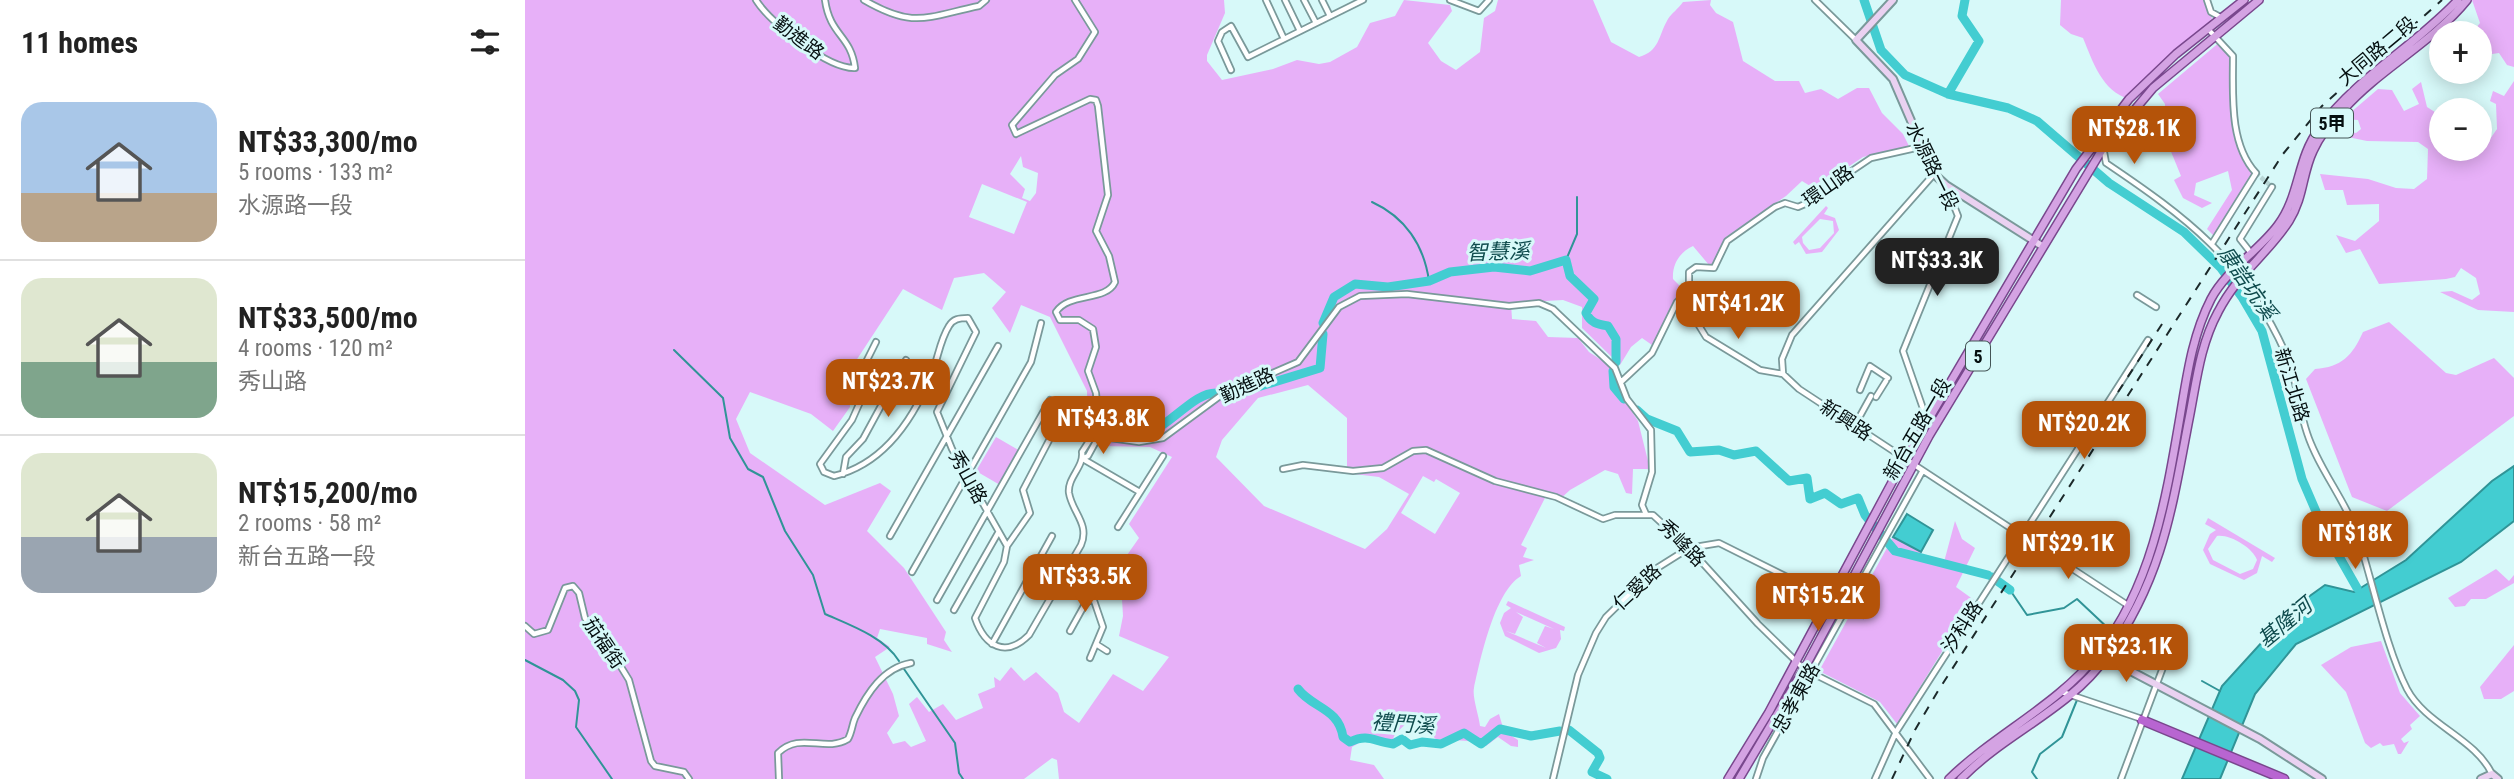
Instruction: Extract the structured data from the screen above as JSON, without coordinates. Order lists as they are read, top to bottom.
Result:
{
  "streets": {
    "main road": [
      "大同路二段",
      "5甲",
      "5",
      "新台五路一段"
    ],
    "street": [
      "勤進路",
      "水源路一段",
      "環山路",
      "新江北路",
      "新興路",
      "秀山路",
      "秀峰路",
      "仁愛路",
      "汐科路",
      "茄福街",
      "忠孝東路"
    ]
  },
  "crossings": [
    ["勤進路", "環山路"],
    ["勤進路", "秀峰路"],
    ["大同路二段", "5甲"],
    ["大同路二段", "新江北路"],
    ["5甲", "新江北路"],
    ["5甲", "新興路"],
    ["水源路一段", "環山路"],
    ["水源路一段", "新台五路一段"],
    ["5", "新台五路一段"],
    ["5", "秀峰路"],
    ["5", "仁愛路"],
    ["5", "忠孝東路"],
    ["新江北路", "新台五路一段"],
    ["新興路", "新台五路一段"],
    ["新興路", "汐科路"],
    ["新興路", "忠孝東路"],
    ["新台五路一段", "仁愛路"],
    ["秀峰路", "仁愛路"],
    ["秀峰路", "汐科路"],
    ["秀峰路", "忠孝東路"],
    ["仁愛路", "忠孝東路"]
  ],
  "water": [
    "智慧溪",
    "康誥坑溪",
    "基隆河",
    "禮門溪"
  ],
  "page": {
    "heading": "11 homes",
    "map_buttons": ["+", "−"],
    "list": [
      {
        "name": "NT$33,300/mo",
        "note": "5 rooms · 133 m² · 水源路一段"
      },
      {
        "name": "NT$33,500/mo",
        "note": "4 rooms · 120 m² · 秀山路"
      },
      {
        "name": "NT$15,200/mo",
        "note": "2 rooms · 58 m² · 新台五路一段"
      }
    ],
    "price": [
      "NT$28.1K",
      "NT$33.3K",
      "NT$41.2K",
      "NT$23.7K",
      "NT$43.8K",
      "NT$20.2K",
      "NT$18K",
      "NT$29.1K",
      "NT$33.5K",
      "NT$15.2K",
      "NT$23.1K"
    ]
  }
}
